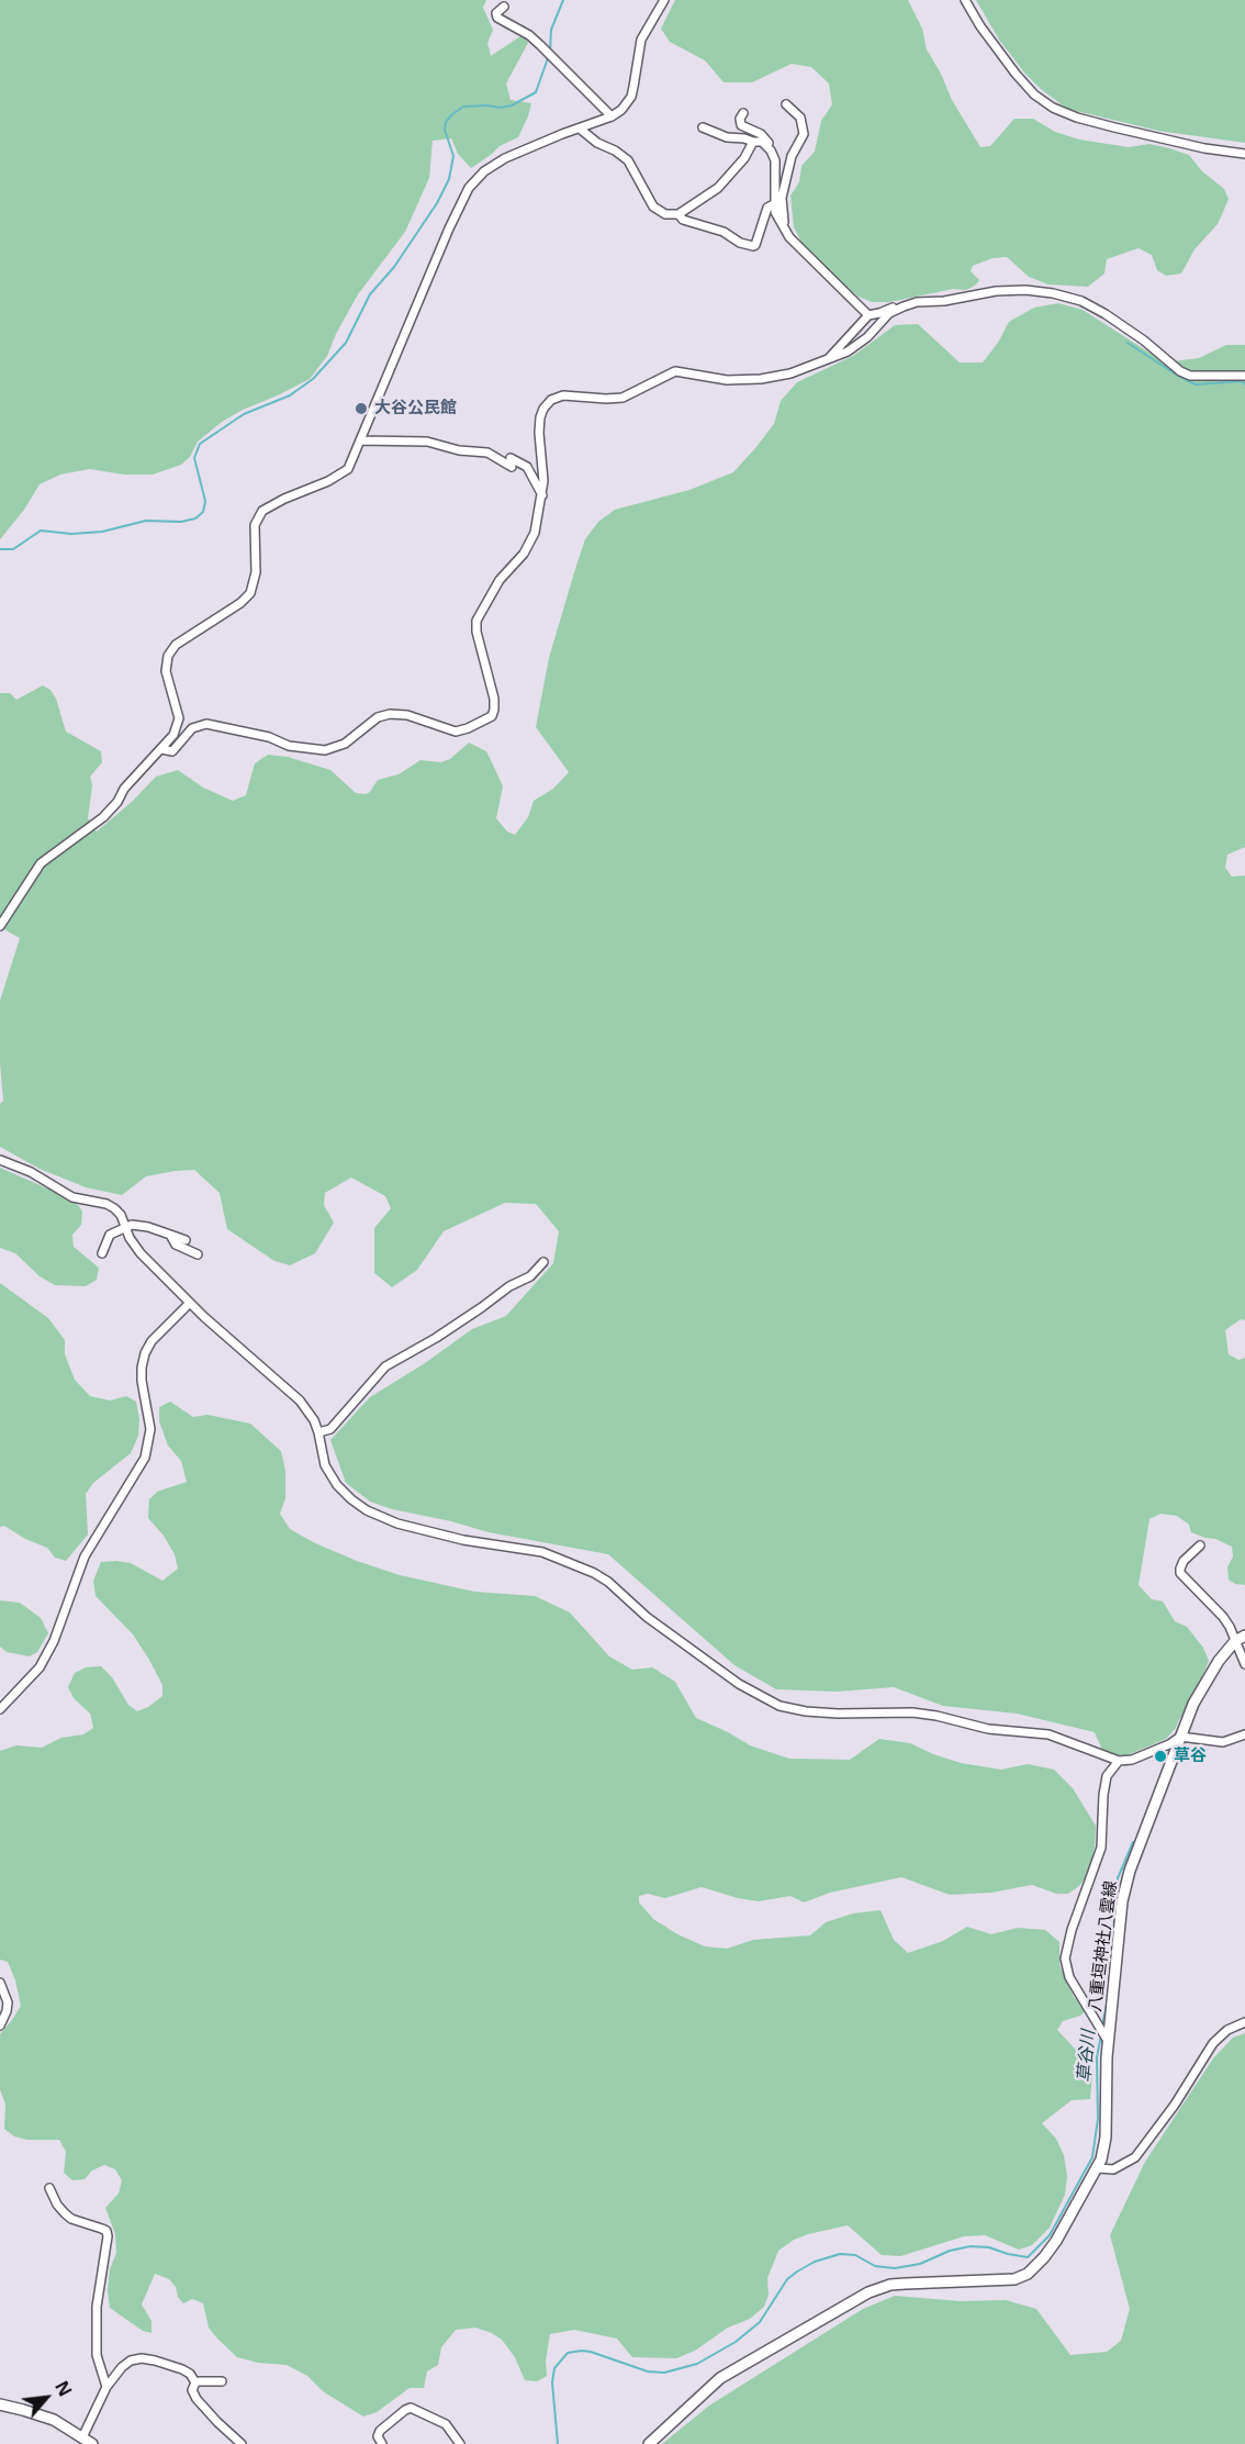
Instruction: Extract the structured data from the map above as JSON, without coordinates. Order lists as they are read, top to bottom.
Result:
{
  "streets": {
    "main road": ["八重垣神社八雲線"]
  },
  "water": ["草谷川"],
  "places": ["大谷公民館", "草谷"],
  "north": "top right"
}
